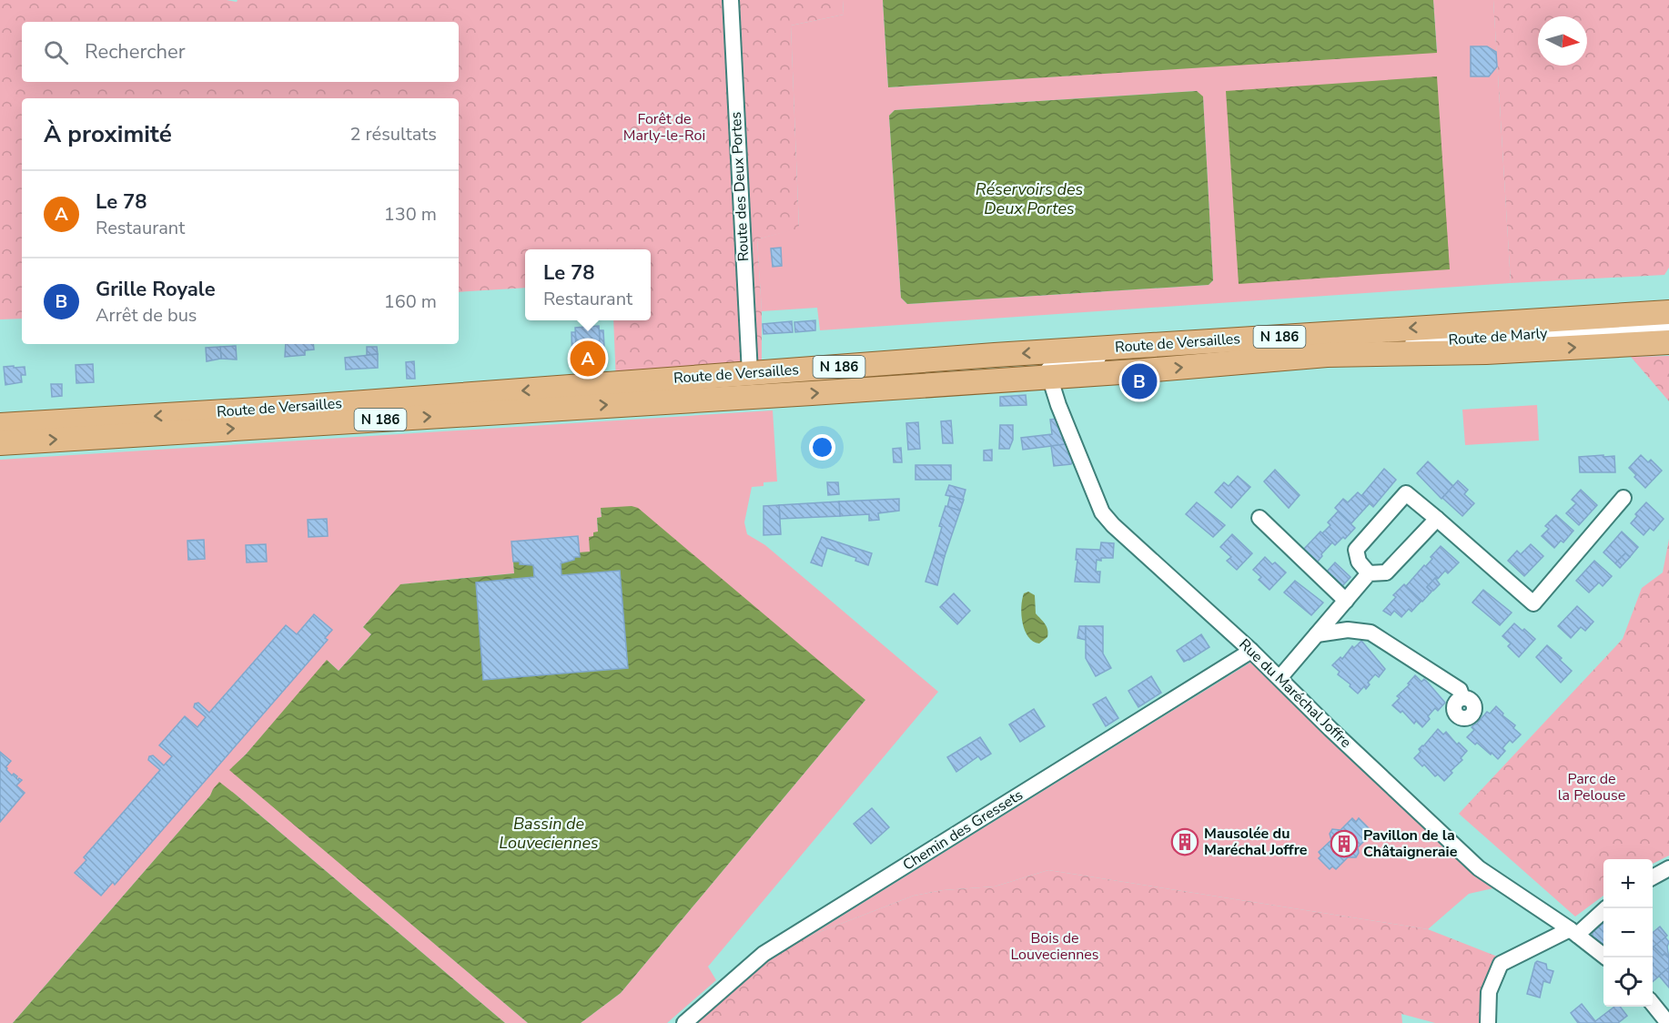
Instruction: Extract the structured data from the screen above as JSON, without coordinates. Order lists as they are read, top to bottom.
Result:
{
  "streets": {
    "main road": ["N 186", "Route de Marly", "Route de Versailles"],
    "street": ["Route des Deux Portes", "Rue du Maréchal Joffre", "Chemin des Gressets"]
  },
  "crossings": [
    ["Route des Deux Portes", "Route de Versailles"],
    ["Route de Marly", "Route de Versailles"],
    ["Route de Versailles", "Rue du Maréchal Joffre"],
    ["Rue du Maréchal Joffre", "Chemin des Gressets"]
  ],
  "water": ["Réservoirs des Deux Portes", "Bassin de Louveciennes"],
  "parks": ["Forêt de Marly-le-Roi", "Parc de la Pelouse", "Bois de Louveciennes"],
  "places": {
    "building": ["Mausolée du Maréchal Joffre", "Pavillon de la Châtaigneraie"]
  },
  "north": "right",
  "page": {
    "search": "Rechercher",
    "heading": ["À proximité", "2 résultats"],
    "list": [
      {
        "mark": "A",
        "name": "Le 78",
        "note": "Restaurant",
        "value": "130 m"
      },
      {
        "mark": "B",
        "name": "Grille Royale",
        "note": "Arrêt de bus",
        "value": "160 m"
      }
    ],
    "popup": ["Le 78", "Restaurant"],
    "pins": ["A", "B"],
    "map_buttons": ["+", "−"]
  }
}
